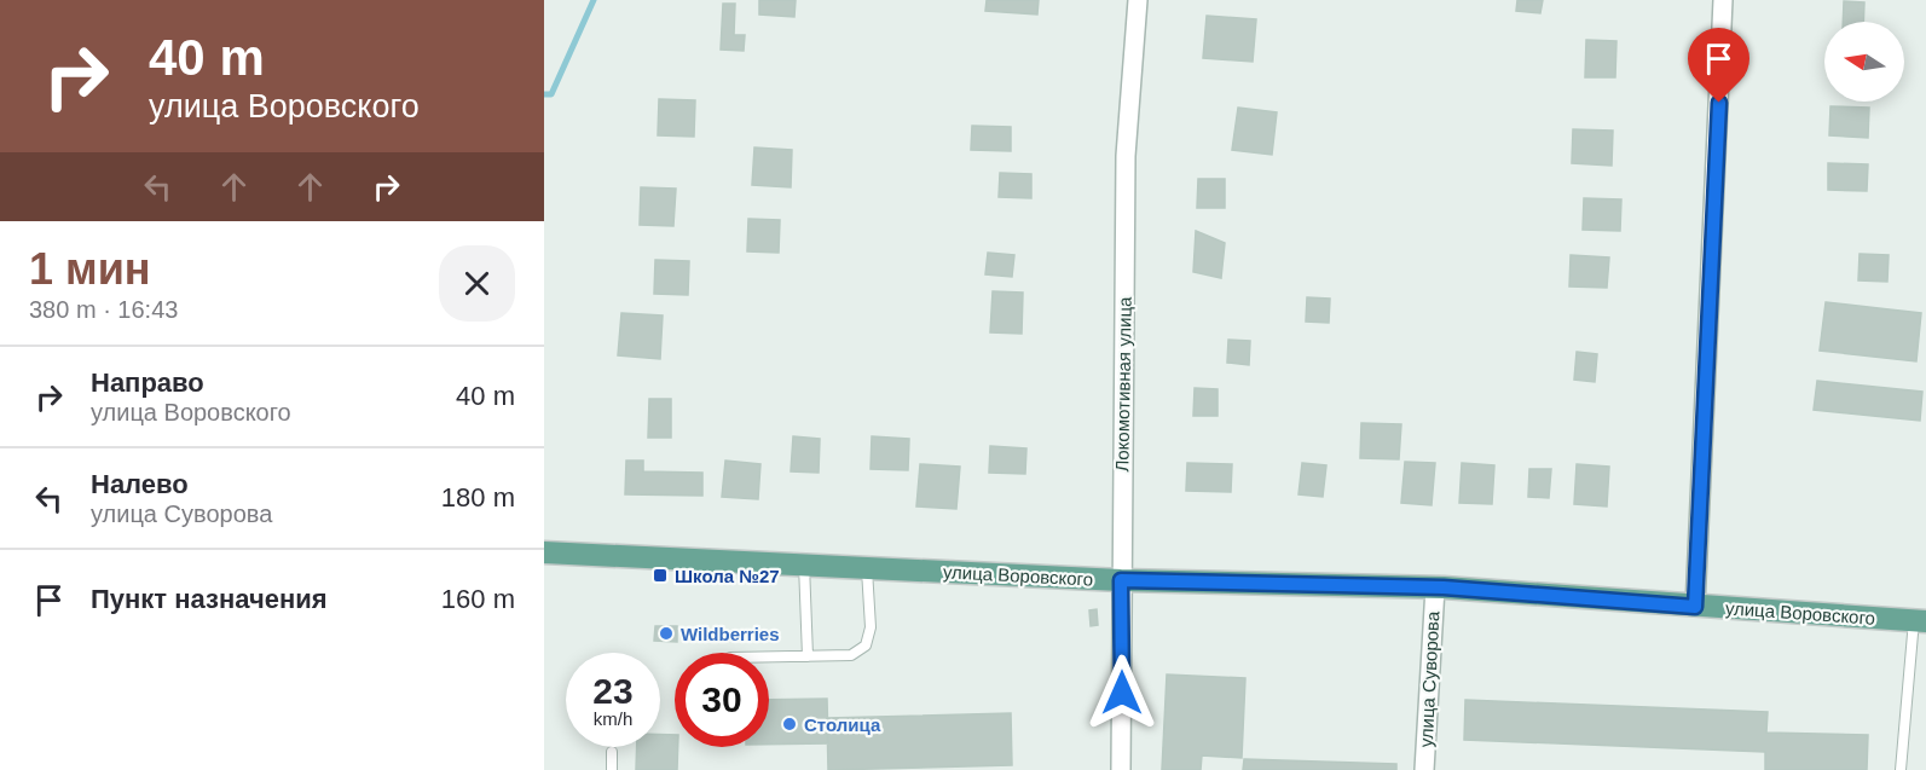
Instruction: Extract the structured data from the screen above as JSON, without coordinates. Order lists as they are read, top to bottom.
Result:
{
  "streets": {
    "main road": ["улица Воровского"],
    "street": ["Локомотивная улица", "улица Суворова"]
  },
  "crossings": [
    ["Локомотивная улица", "улица Воровского"],
    ["улица Воровского", "улица Суворова"]
  ],
  "places": {
    "transit": ["Школа №27"],
    "other": ["Wildberries", "Столица"]
  },
  "north": "left",
  "page": {
    "turn": ["40 m", "улица Воровского"],
    "heading": ["1 мин", "380 m · 16:43"],
    "list": [
      {
        "name": "Направо",
        "note": "улица Воровского",
        "value": "40 m"
      },
      {
        "name": "Налево",
        "note": "улица Суворова",
        "value": "180 m"
      },
      {
        "name": "Пункт назначения",
        "value": "160 m"
      }
    ],
    "speed": "23 km/h",
    "limit": "30"
  }
}
